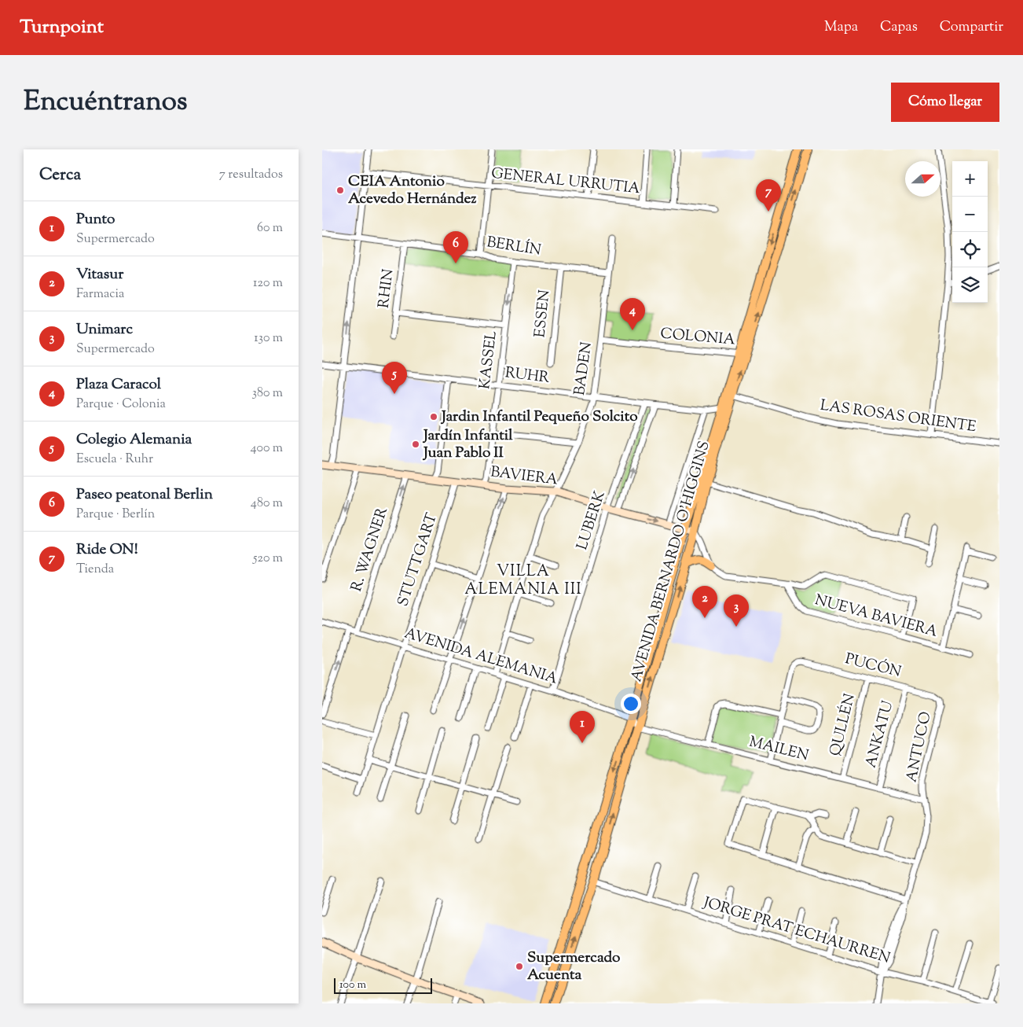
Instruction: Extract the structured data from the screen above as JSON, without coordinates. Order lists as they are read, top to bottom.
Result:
{
  "streets": {
    "main road": ["AVENIDA BERNARDO O'HIGGINS"],
    "street": [
      "GENERAL URRUTIA",
      "BERLÍN",
      "RHIN",
      "ESSEN",
      "COLONIA",
      "KASSEL",
      "BADEN",
      "RUHR",
      "LAS ROSAS ORIENTE",
      "BAVIERA",
      "LUBERK",
      "R. WAGNER",
      "STUTTGART",
      "NUEVA BAVIERA",
      "AVENIDA ALEMANIA",
      "PUCÓN",
      "QULLÉN",
      "ANKATU",
      "ANTUCO",
      "MAILEN",
      "JORGE PRAT ECHAURREN"
    ]
  },
  "crossings": [
    ["BERLÍN", "RHIN"],
    ["BERLÍN", "ESSEN"],
    ["BERLÍN", "KASSEL"],
    ["BERLÍN", "BADEN"],
    ["COLONIA", "BADEN"],
    ["COLONIA", "AVENIDA BERNARDO O'HIGGINS"],
    ["KASSEL", "RUHR"],
    ["KASSEL", "BAVIERA"],
    ["BADEN", "RUHR"],
    ["BADEN", "BAVIERA"],
    ["BADEN", "AVENIDA ALEMANIA"],
    ["RUHR", "LUBERK"],
    ["RUHR", "AVENIDA BERNARDO O'HIGGINS"],
    ["LAS ROSAS ORIENTE", "AVENIDA BERNARDO O'HIGGINS"],
    ["BAVIERA", "LUBERK"],
    ["BAVIERA", "R. WAGNER"],
    ["BAVIERA", "STUTTGART"],
    ["BAVIERA", "AVENIDA BERNARDO O'HIGGINS"],
    ["LUBERK", "AVENIDA ALEMANIA"],
    ["R. WAGNER", "AVENIDA ALEMANIA"],
    ["STUTTGART", "AVENIDA ALEMANIA"],
    ["AVENIDA BERNARDO O'HIGGINS", "AVENIDA ALEMANIA"],
    ["AVENIDA BERNARDO O'HIGGINS", "MAILEN"],
    ["AVENIDA BERNARDO O'HIGGINS", "JORGE PRAT ECHAURREN"],
    ["PUCÓN", "QULLÉN"],
    ["PUCÓN", "ANKATU"],
    ["PUCÓN", "ANTUCO"],
    ["QULLÉN", "MAILEN"],
    ["ANKATU", "MAILEN"],
    ["ANTUCO", "MAILEN"],
    ["ANTUCO", "JORGE PRAT ECHAURREN"]
  ],
  "districts": ["VILLA ALEMANIA III"],
  "places": [
    "CEIA Antonio Acevedo Hernández",
    "Jardin Infantil Pequeño Solcito",
    "Jardín Infantil Juan Pablo II",
    "Supermercado Acuenta"
  ],
  "scale_bar": "100 m",
  "north": "right",
  "page": {
    "header": "Turnpoint",
    "nav": ["Mapa", "Capas", "Compartir"],
    "title": "Encuéntranos",
    "buttons": "Cómo llegar",
    "heading": ["Cerca", "7 resultados"],
    "map_buttons": ["+", "−"],
    "pins": [
      "7",
      "6",
      "4",
      "5",
      "2",
      "3",
      "1"
    ],
    "list": [
      {
        "mark": "1",
        "name": "Punto",
        "note": "Supermercado",
        "value": "60 m"
      },
      {
        "mark": "2",
        "name": "Vitasur",
        "note": "Farmacia",
        "value": "120 m"
      },
      {
        "mark": "3",
        "name": "Unimarc",
        "note": "Supermercado",
        "value": "130 m"
      },
      {
        "mark": "4",
        "name": "Plaza Caracol",
        "note": "Parque · Colonia",
        "value": "380 m"
      },
      {
        "mark": "5",
        "name": "Colegio Alemania",
        "note": "Escuela · Ruhr",
        "value": "400 m"
      },
      {
        "mark": "6",
        "name": "Paseo peatonal Berlin",
        "note": "Parque · Berlín",
        "value": "480 m"
      },
      {
        "mark": "7",
        "name": "Ride ON!",
        "note": "Tienda",
        "value": "520 m"
      }
    ],
    "scale": "100 m"
  }
}
